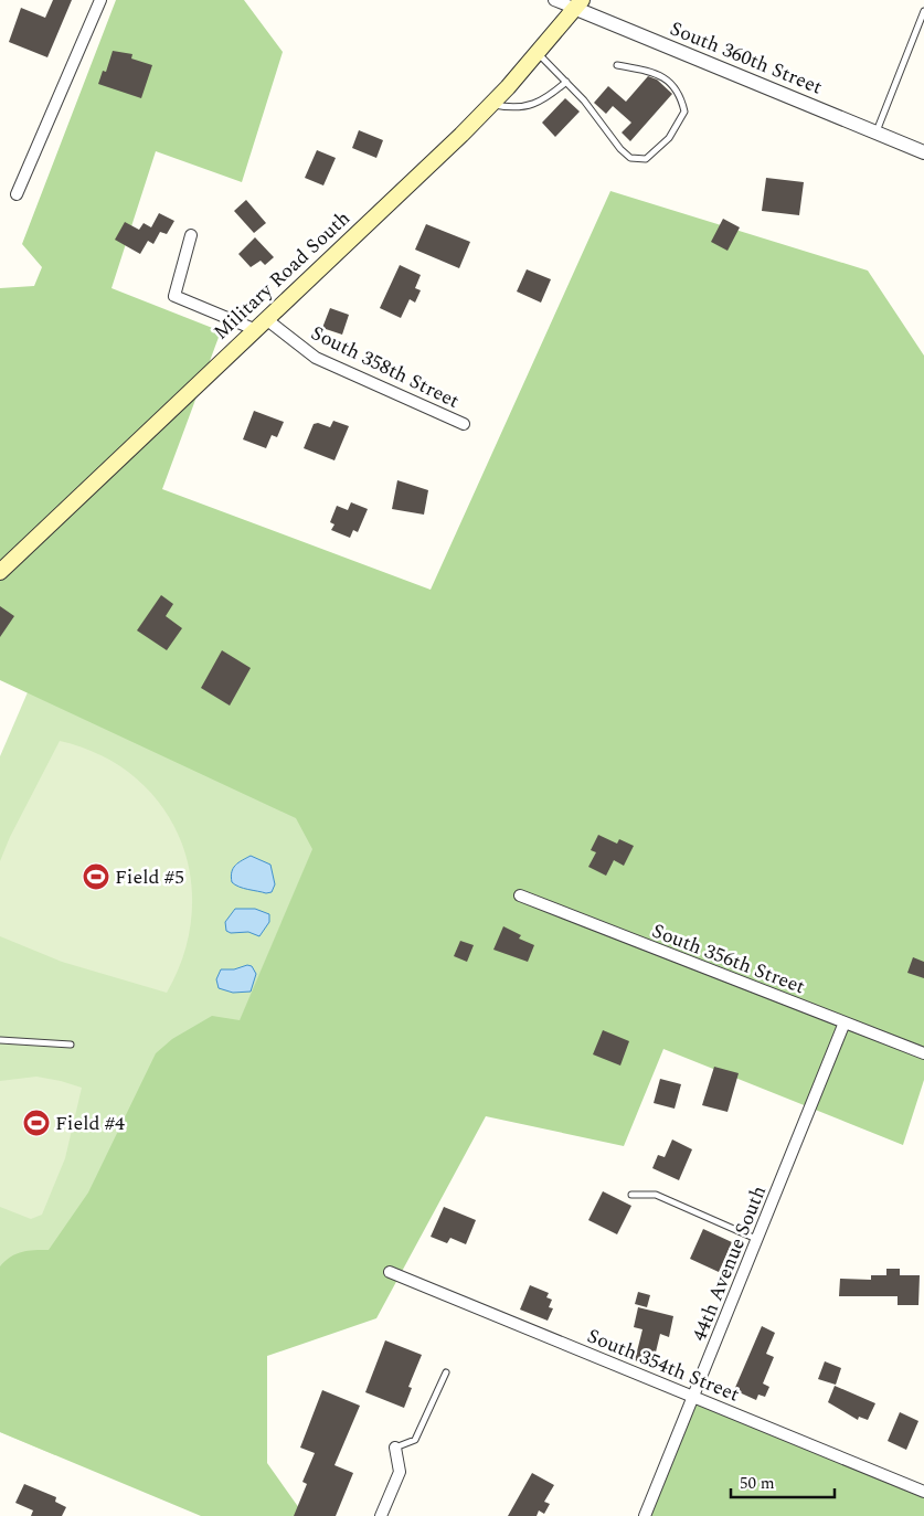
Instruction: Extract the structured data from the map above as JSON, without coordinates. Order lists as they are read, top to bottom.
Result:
{
  "streets": {
    "main road": ["Military Road South"],
    "street": [
      "South 360th Street",
      "South 358th Street",
      "South 356th Street",
      "44th Avenue South",
      "South 354th Street"
    ]
  },
  "crossings": [
    ["South 360th Street", "Military Road South"],
    ["Military Road South", "South 358th Street"],
    ["South 356th Street", "44th Avenue South"],
    ["44th Avenue South", "South 354th Street"]
  ],
  "places": {
    "sports": ["Field #5", "Field #4"]
  },
  "scale_bar": "50 m"
}
